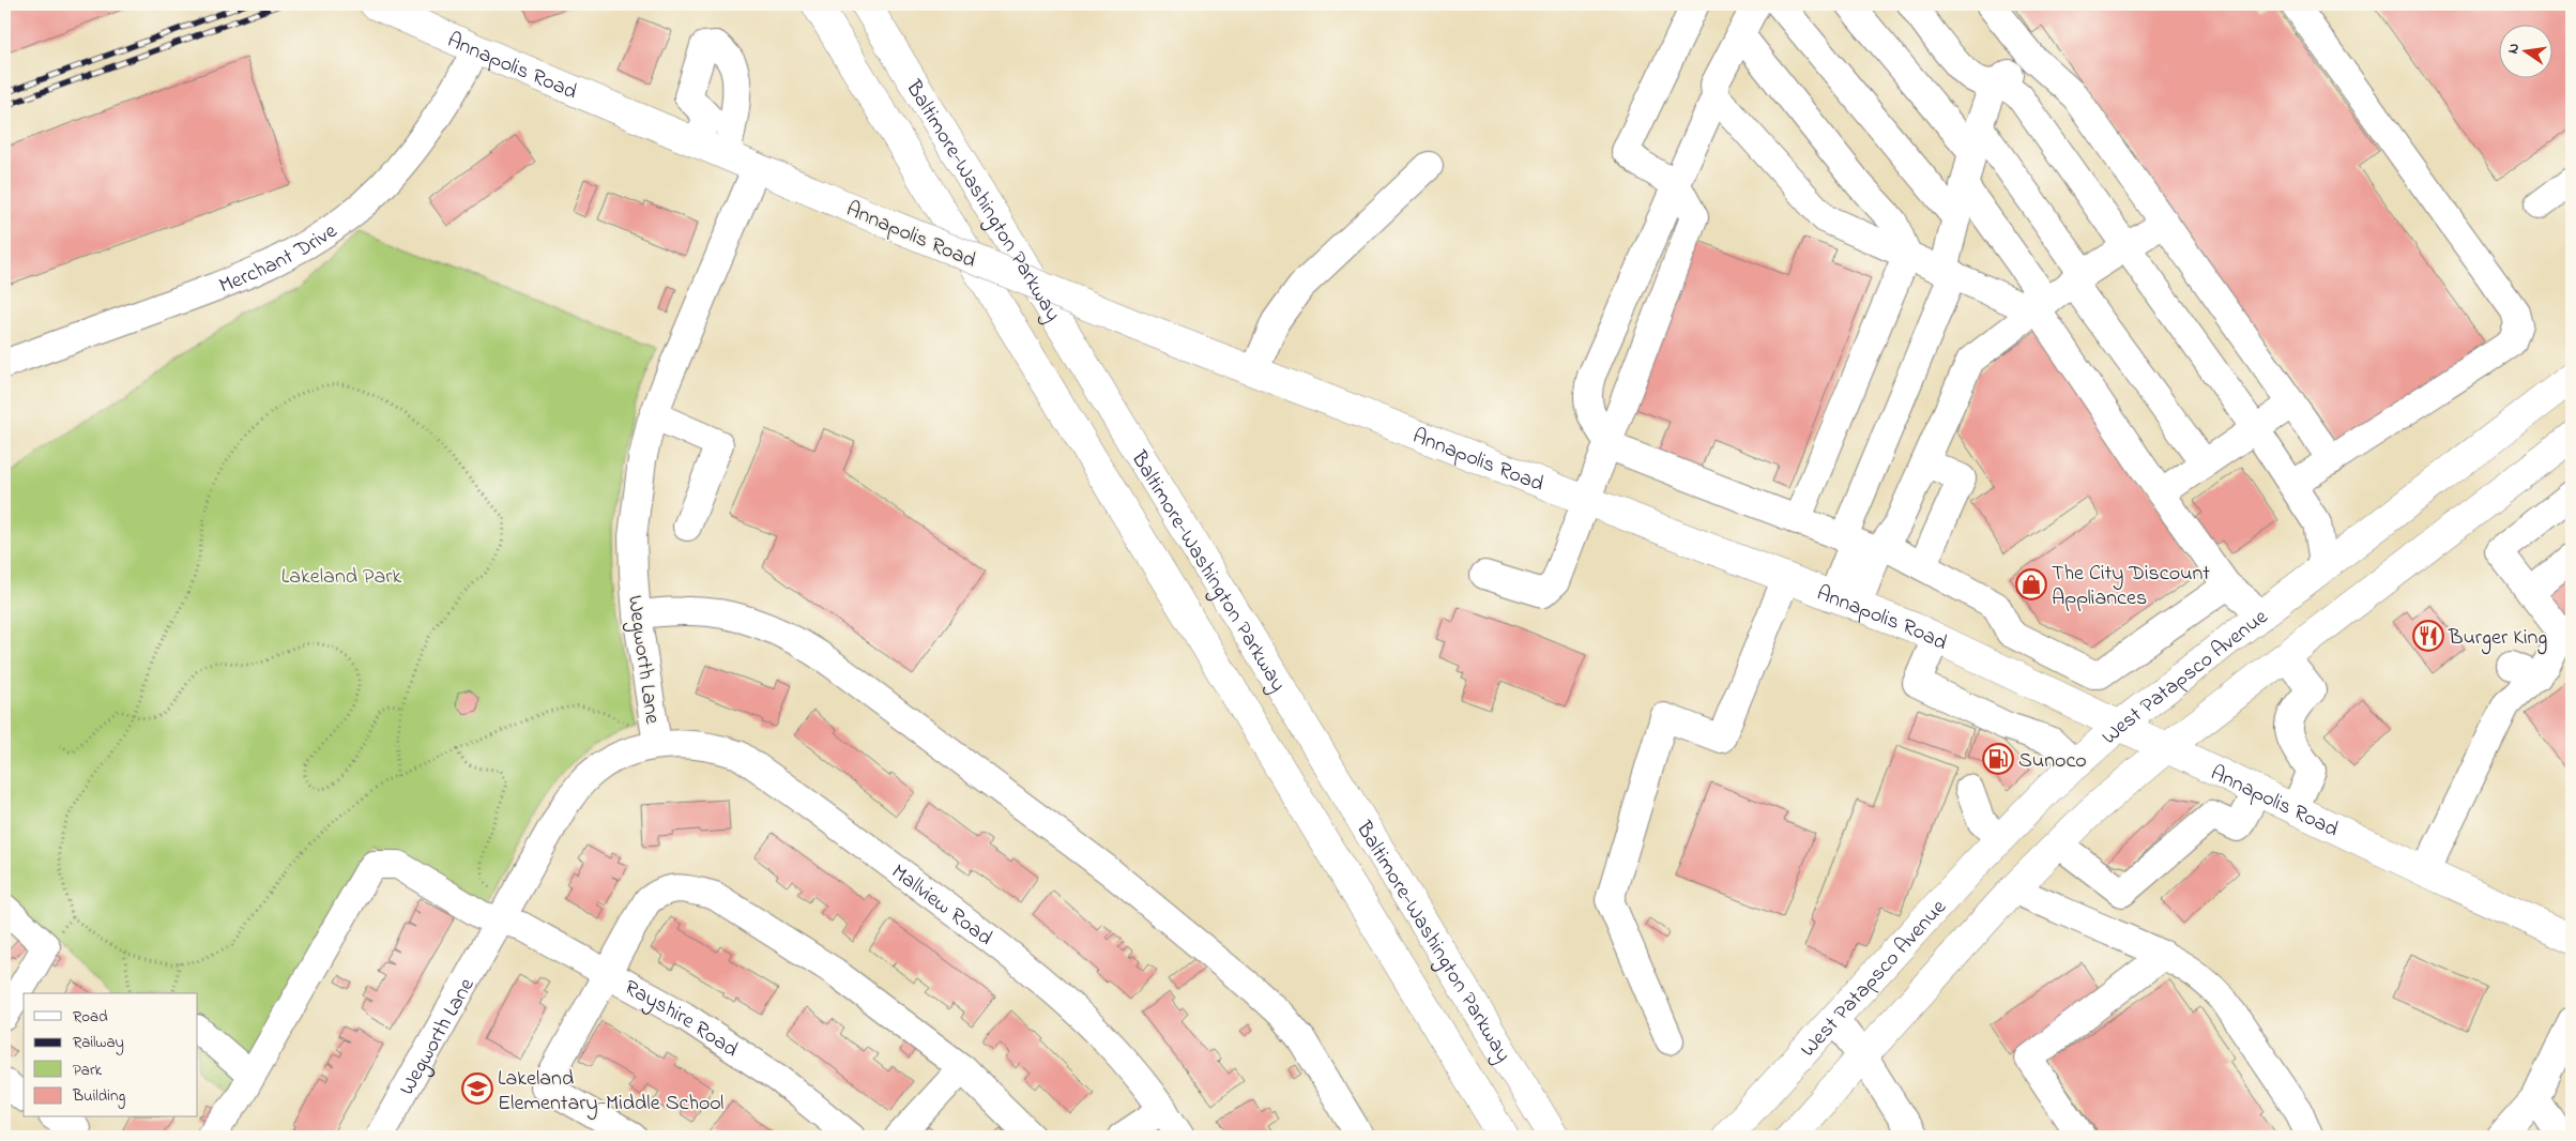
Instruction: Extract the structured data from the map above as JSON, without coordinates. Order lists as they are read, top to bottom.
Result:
{
  "streets": {
    "main road": ["Annapolis Road", "Baltimore-Washington Parkway", "West Patapsco Avenue"],
    "street": [
      "Merchant Drive",
      "Wegworth Lane",
      "Mallview Road",
      "Rayshire Road"
    ]
  },
  "crossings": [
    ["Annapolis Road", "Merchant Drive"],
    ["Annapolis Road", "Wegworth Lane"],
    ["Annapolis Road", "West Patapsco Avenue"],
    ["Wegworth Lane", "Mallview Road"],
    ["Wegworth Lane", "Rayshire Road"]
  ],
  "parks": ["Lakeland Park"],
  "places": {
    "shop": ["The City Discount Appliances"],
    "restaurant": ["Burger King"],
    "fuel station": ["Sunoco"],
    "school or university": ["Lakeland Elementary-Middle School"]
  },
  "legend": [
    "Road",
    "Railway",
    "Park",
    "Building"
  ],
  "north": "left"
}
